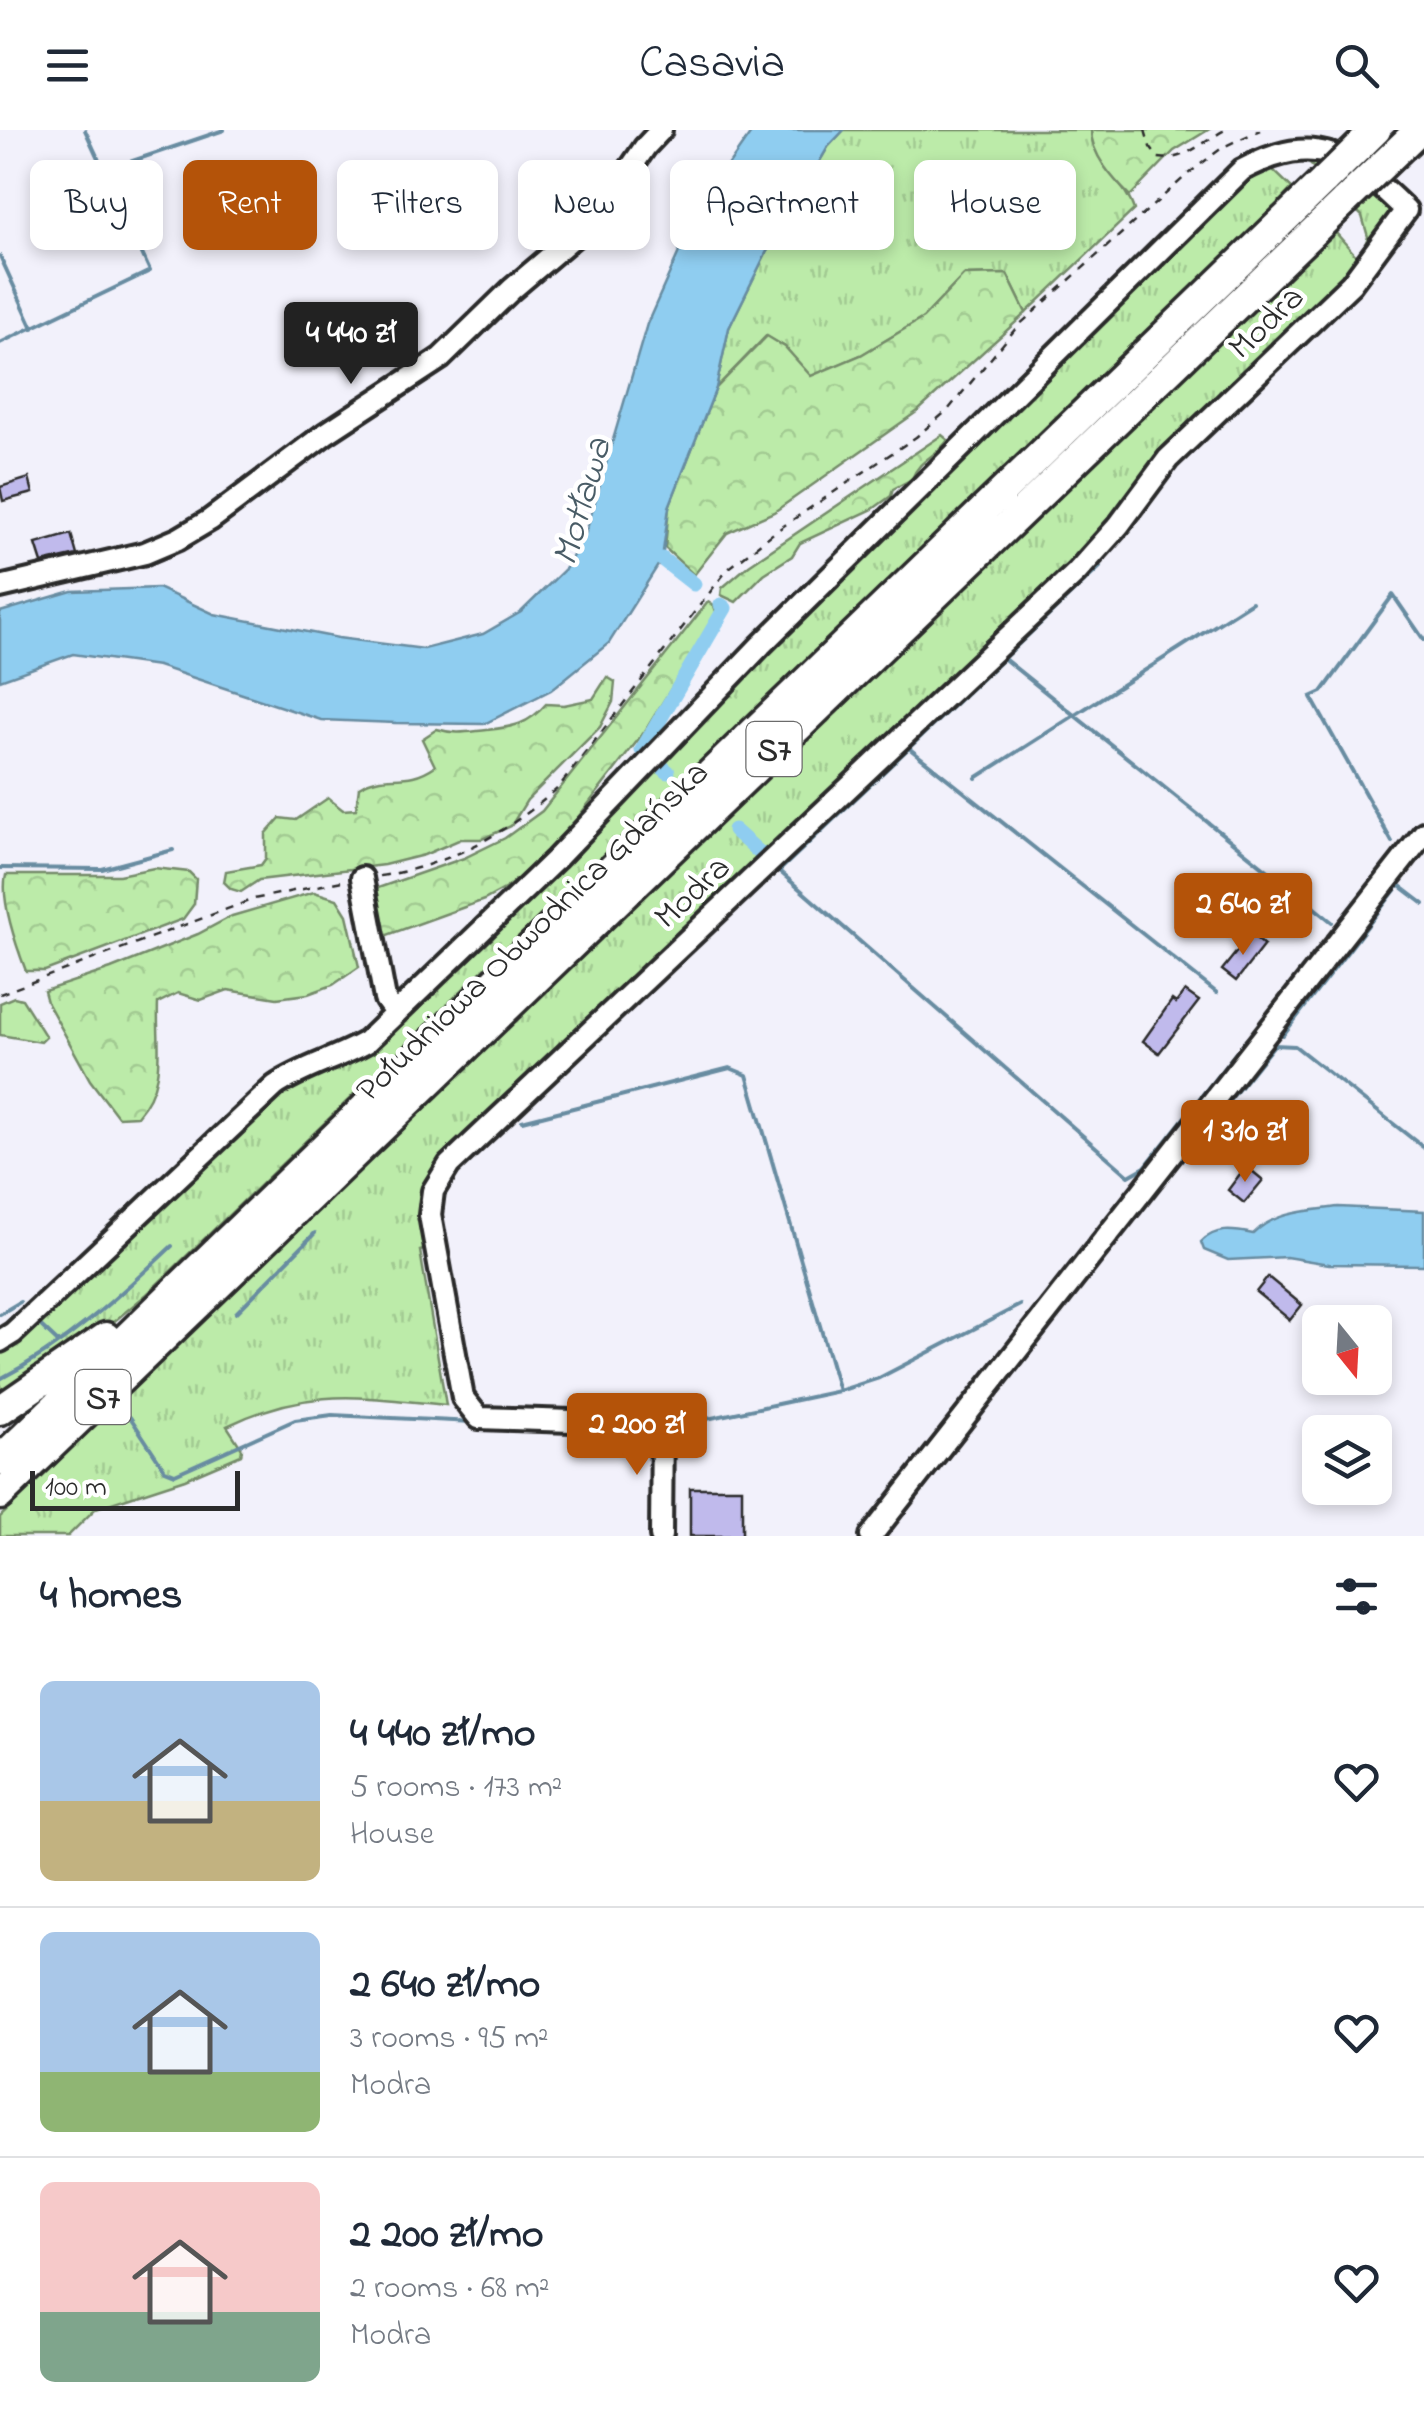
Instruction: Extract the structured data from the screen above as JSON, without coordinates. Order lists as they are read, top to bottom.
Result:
{
  "streets": {
    "highway": ["S7", "Południowa Obwodnica Gdańska"],
    "street": ["Modra"]
  },
  "water": ["Motława"],
  "scale_bar": "100 m",
  "north": "bottom",
  "page": {
    "header": "Casavia",
    "chip": [
      "Buy",
      "Rent",
      "Filters",
      "New",
      "Apartment",
      "House"
    ],
    "price": [
      "4 440 zł",
      "2 640 zł",
      "1 310 zł",
      "2 200 zł"
    ],
    "scale": "100 m",
    "heading": "4 homes",
    "list": [
      {
        "name": "4 440 zł/mo",
        "note": "5 rooms · 173 m² · House"
      },
      {
        "name": "2 640 zł/mo",
        "note": "3 rooms · 95 m² · Modra"
      },
      {
        "name": "2 200 zł/mo",
        "note": "2 rooms · 68 m² · Modra"
      }
    ]
  }
}
